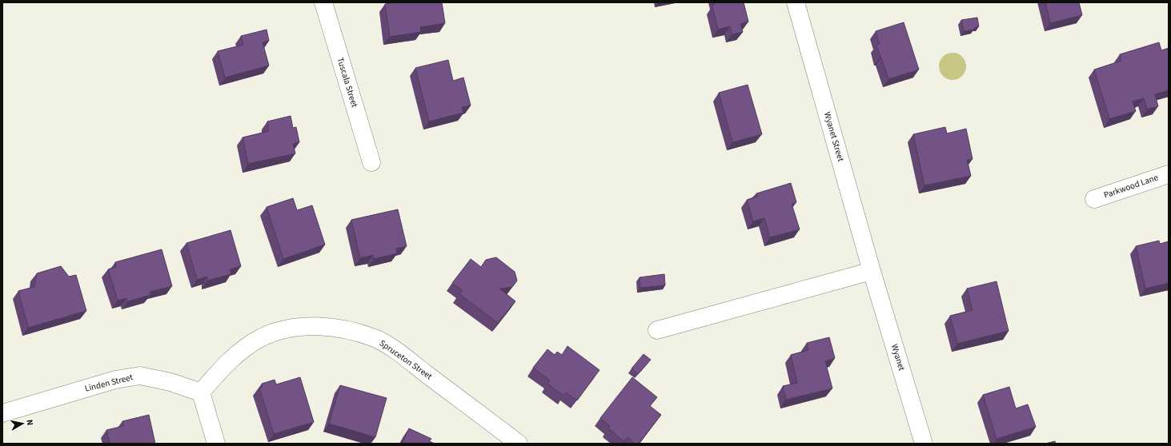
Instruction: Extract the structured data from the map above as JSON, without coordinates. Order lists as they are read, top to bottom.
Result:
{
  "streets": {
    "street": [
      "Tuscala Street",
      "Wyanet Street",
      "Parkwood Lane",
      "Wyanet",
      "Spruceton Street",
      "Linden Street"
    ]
  },
  "crossings": [
    ["Wyanet Street", "Wyanet"],
    ["Spruceton Street", "Linden Street"]
  ],
  "north": "right"
}
